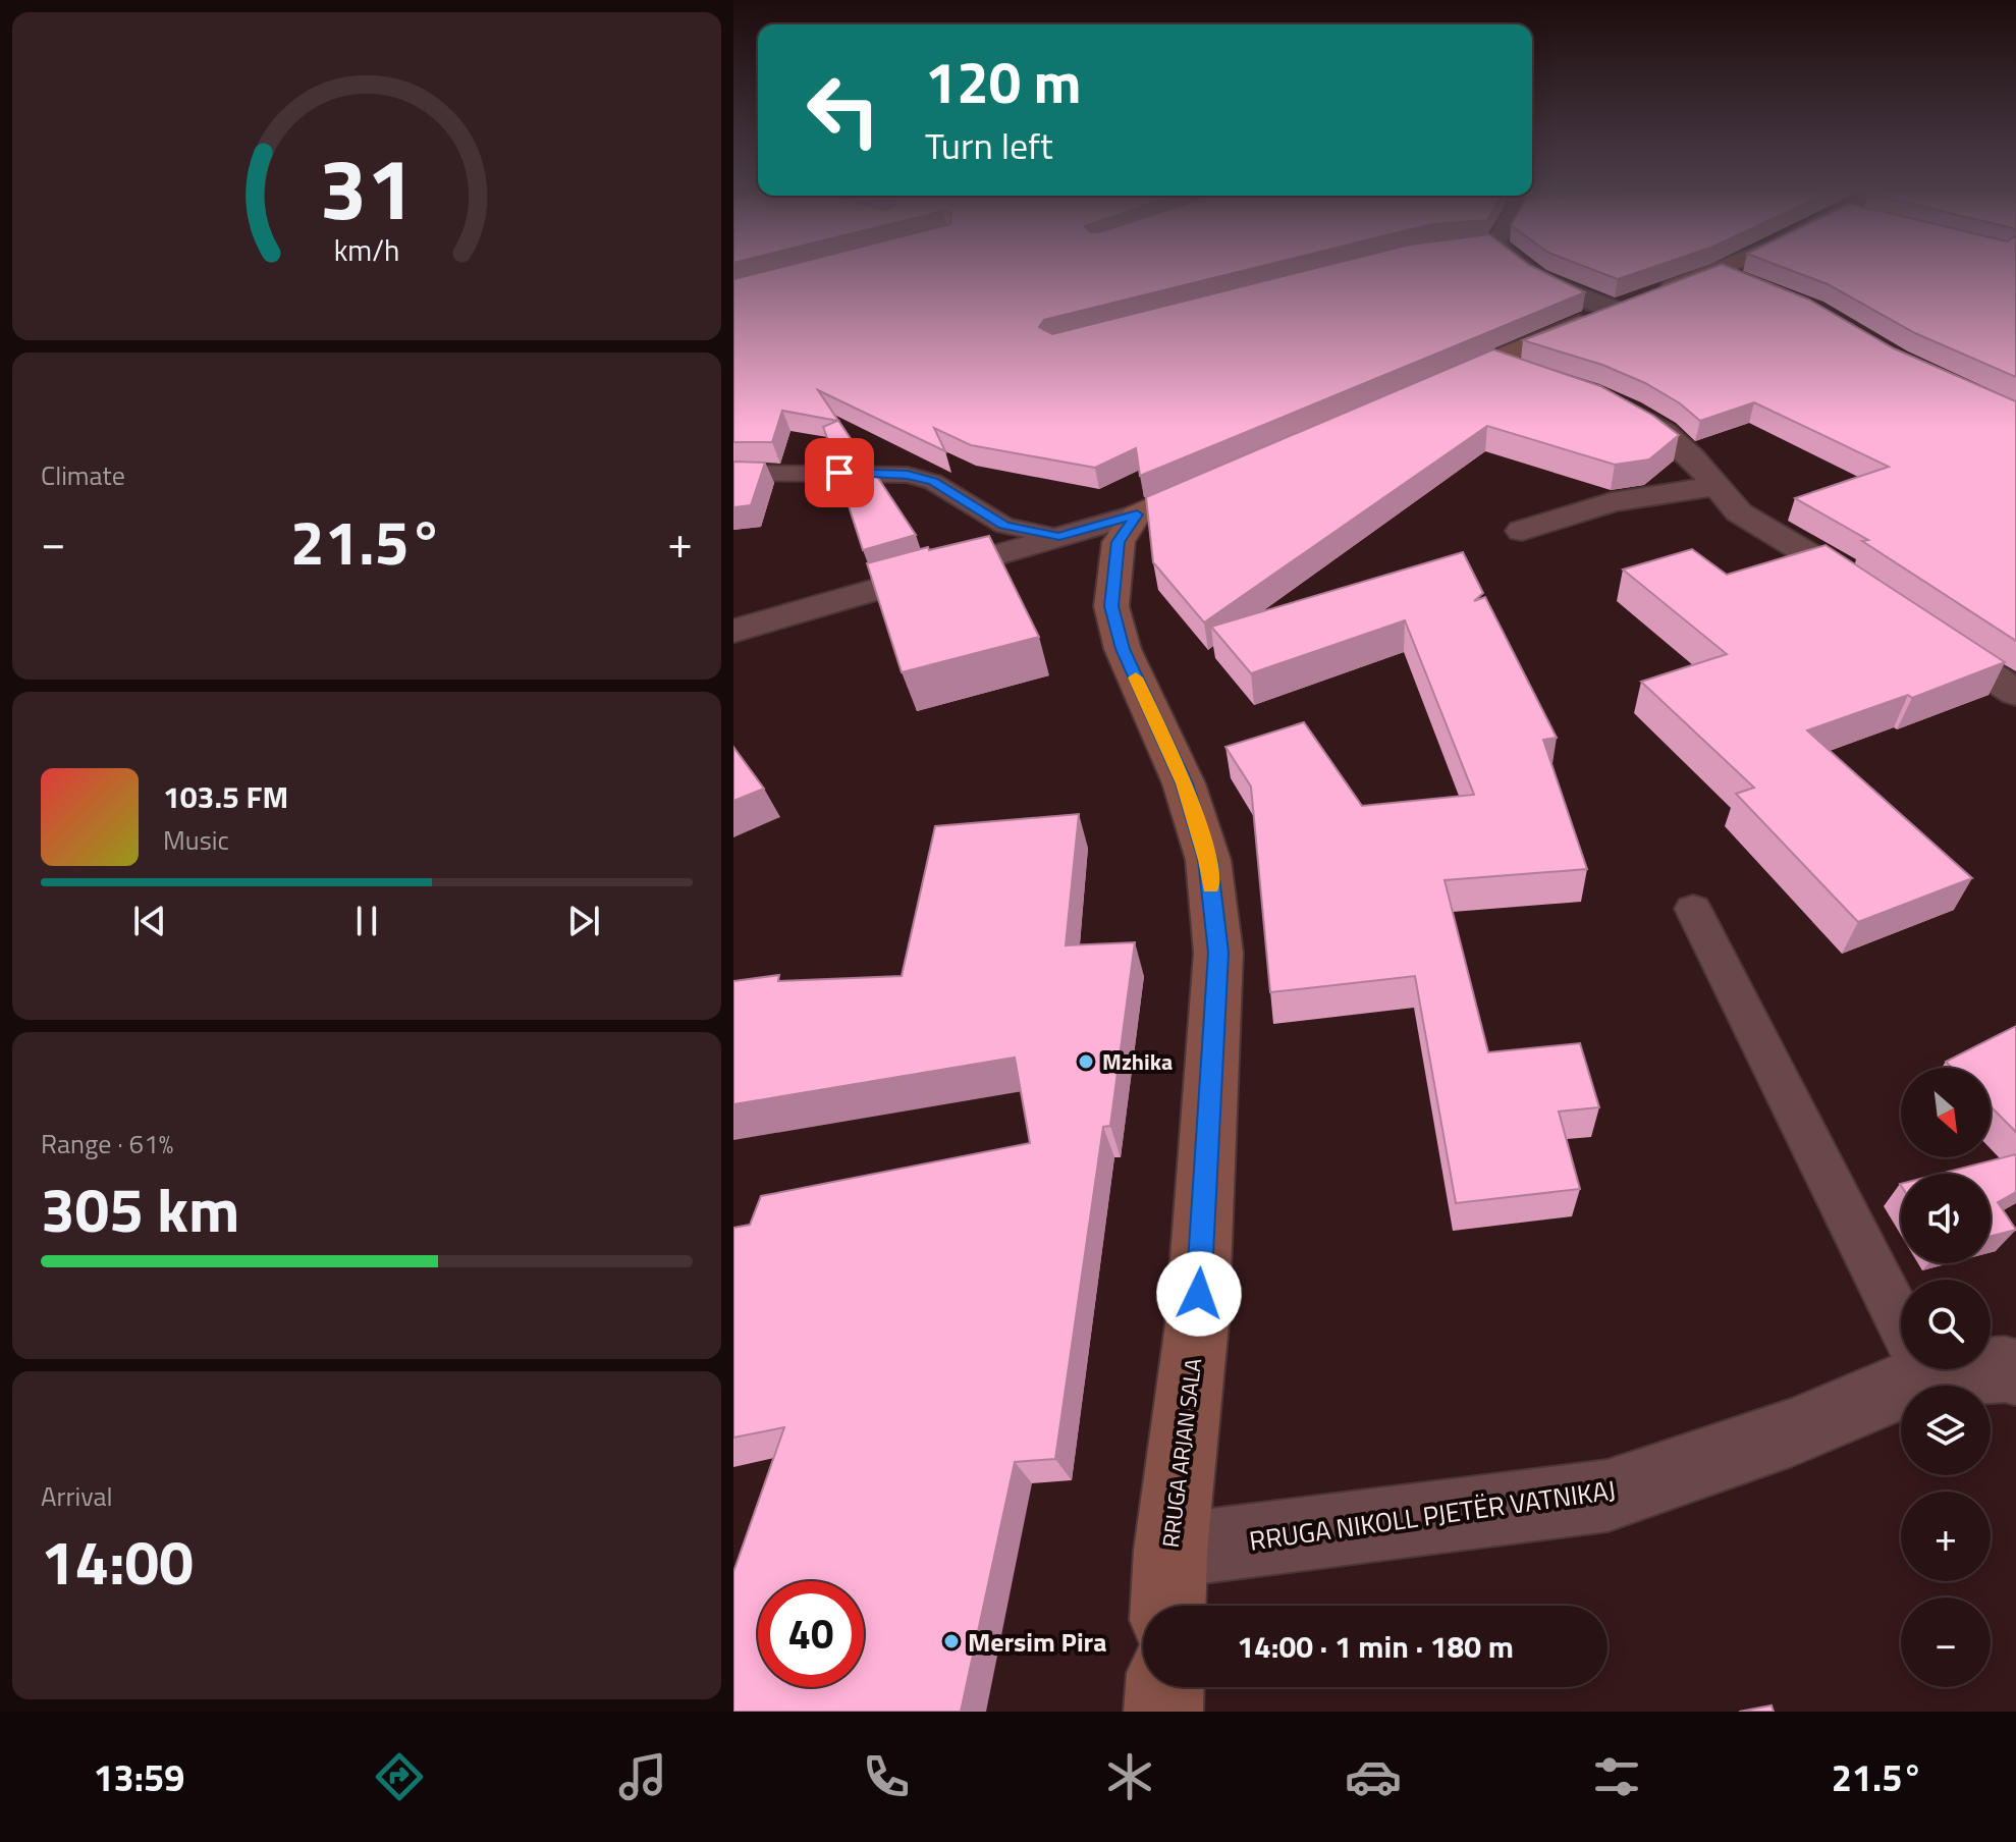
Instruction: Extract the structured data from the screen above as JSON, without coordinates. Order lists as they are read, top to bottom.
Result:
{
  "streets": {
    "street": ["RRUGA ARJAN SALA", "RRUGA NIKOLL PJETËR VATNIKAJ"]
  },
  "crossings": [
    ["RRUGA ARJAN SALA", "RRUGA NIKOLL PJETËR VATNIKAJ"]
  ],
  "places": ["Mzhika", "Mersim Pira"],
  "north": "bottom right",
  "page": {
    "turn": ["120 m", "Turn left"],
    "tile": [
      "Climate",
      ["Range · 61%", "305 km"],
      ["Arrival", "14:00"]
    ],
    "heat": ["−", "21.5°", "+"],
    "song": ["103.5 FM", "Music"],
    "map_buttons": ["+", "−"],
    "limit": "40",
    "trip": "14:00 · 1 min · 180 m",
    "tabs": ["13:59", "21.5°"],
    "gauge": ["31", "km/h"]
  }
}
